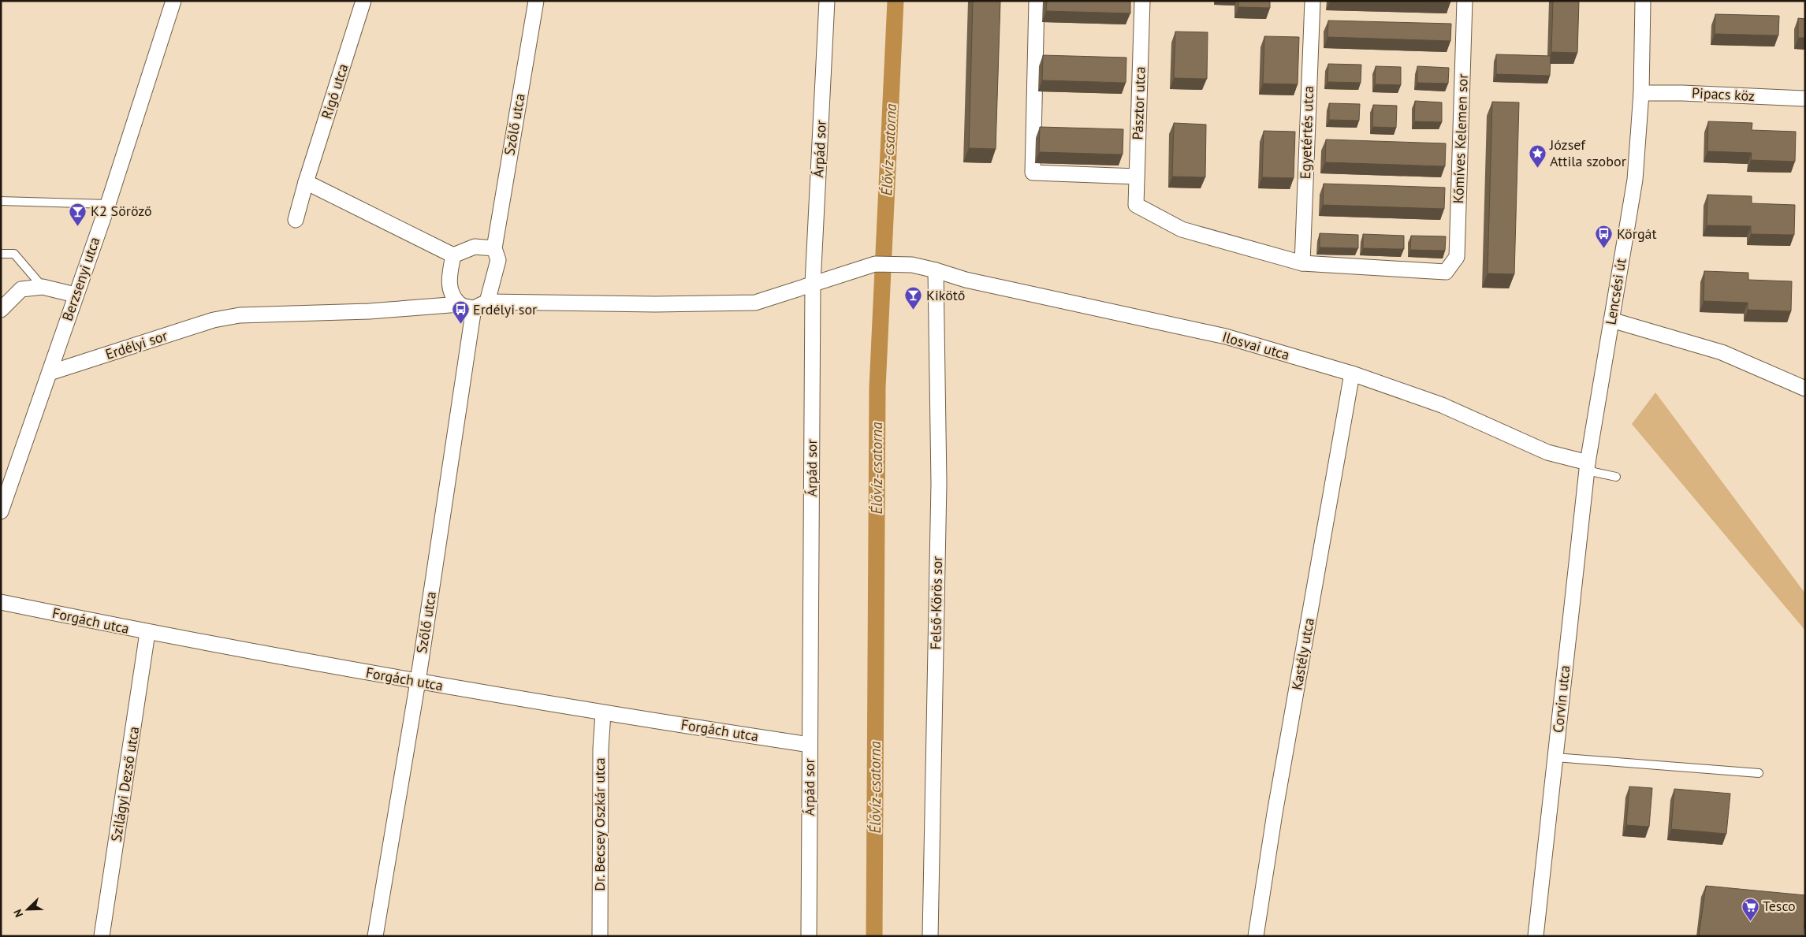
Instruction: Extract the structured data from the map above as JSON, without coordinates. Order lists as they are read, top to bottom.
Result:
{
  "streets": {
    "street": [
      "Rigó utca",
      "Pipacs köz",
      "Pásztor utca",
      "Szőlő utca",
      "Egyetértés utca",
      "Kőmíves Kelemen sor",
      "Árpád sor",
      "Berzsenyi utca",
      "Lencsési út",
      "Erdélyi sor",
      "Ilosvai utca",
      "Felső-Körös sor",
      "Forgách utca",
      "Kastély utca",
      "Corvin utca",
      "Szilágyi Dezső utca",
      "Dr. Becsey Oszkár utca"
    ]
  },
  "crossings": [
    ["Pipacs köz", "Lencsési út"],
    ["Pásztor utca", "Egyetértés utca"],
    ["Pásztor utca", "Kőmíves Kelemen sor"],
    ["Szőlő utca", "Erdélyi sor"],
    ["Szőlő utca", "Forgách utca"],
    ["Egyetértés utca", "Kőmíves Kelemen sor"],
    ["Árpád sor", "Ilosvai utca"],
    ["Árpád sor", "Forgách utca"],
    ["Berzsenyi utca", "Erdélyi sor"],
    ["Lencsési út", "Ilosvai utca"],
    ["Lencsési út", "Corvin utca"],
    ["Ilosvai utca", "Felső-Körös sor"],
    ["Ilosvai utca", "Kastély utca"],
    ["Ilosvai utca", "Corvin utca"],
    ["Forgách utca", "Szilágyi Dezső utca"],
    ["Forgách utca", "Dr. Becsey Oszkár utca"]
  ],
  "water": ["Élővíz-csatorna"],
  "places": {
    "place": ["József Attila szobor"],
    "bar": ["K2 Söröző", "Kikötő"],
    "bus stop": ["Körgát", "Erdélyi sor"],
    "supermarket": ["Tesco"]
  },
  "north": "bottom left"
}
